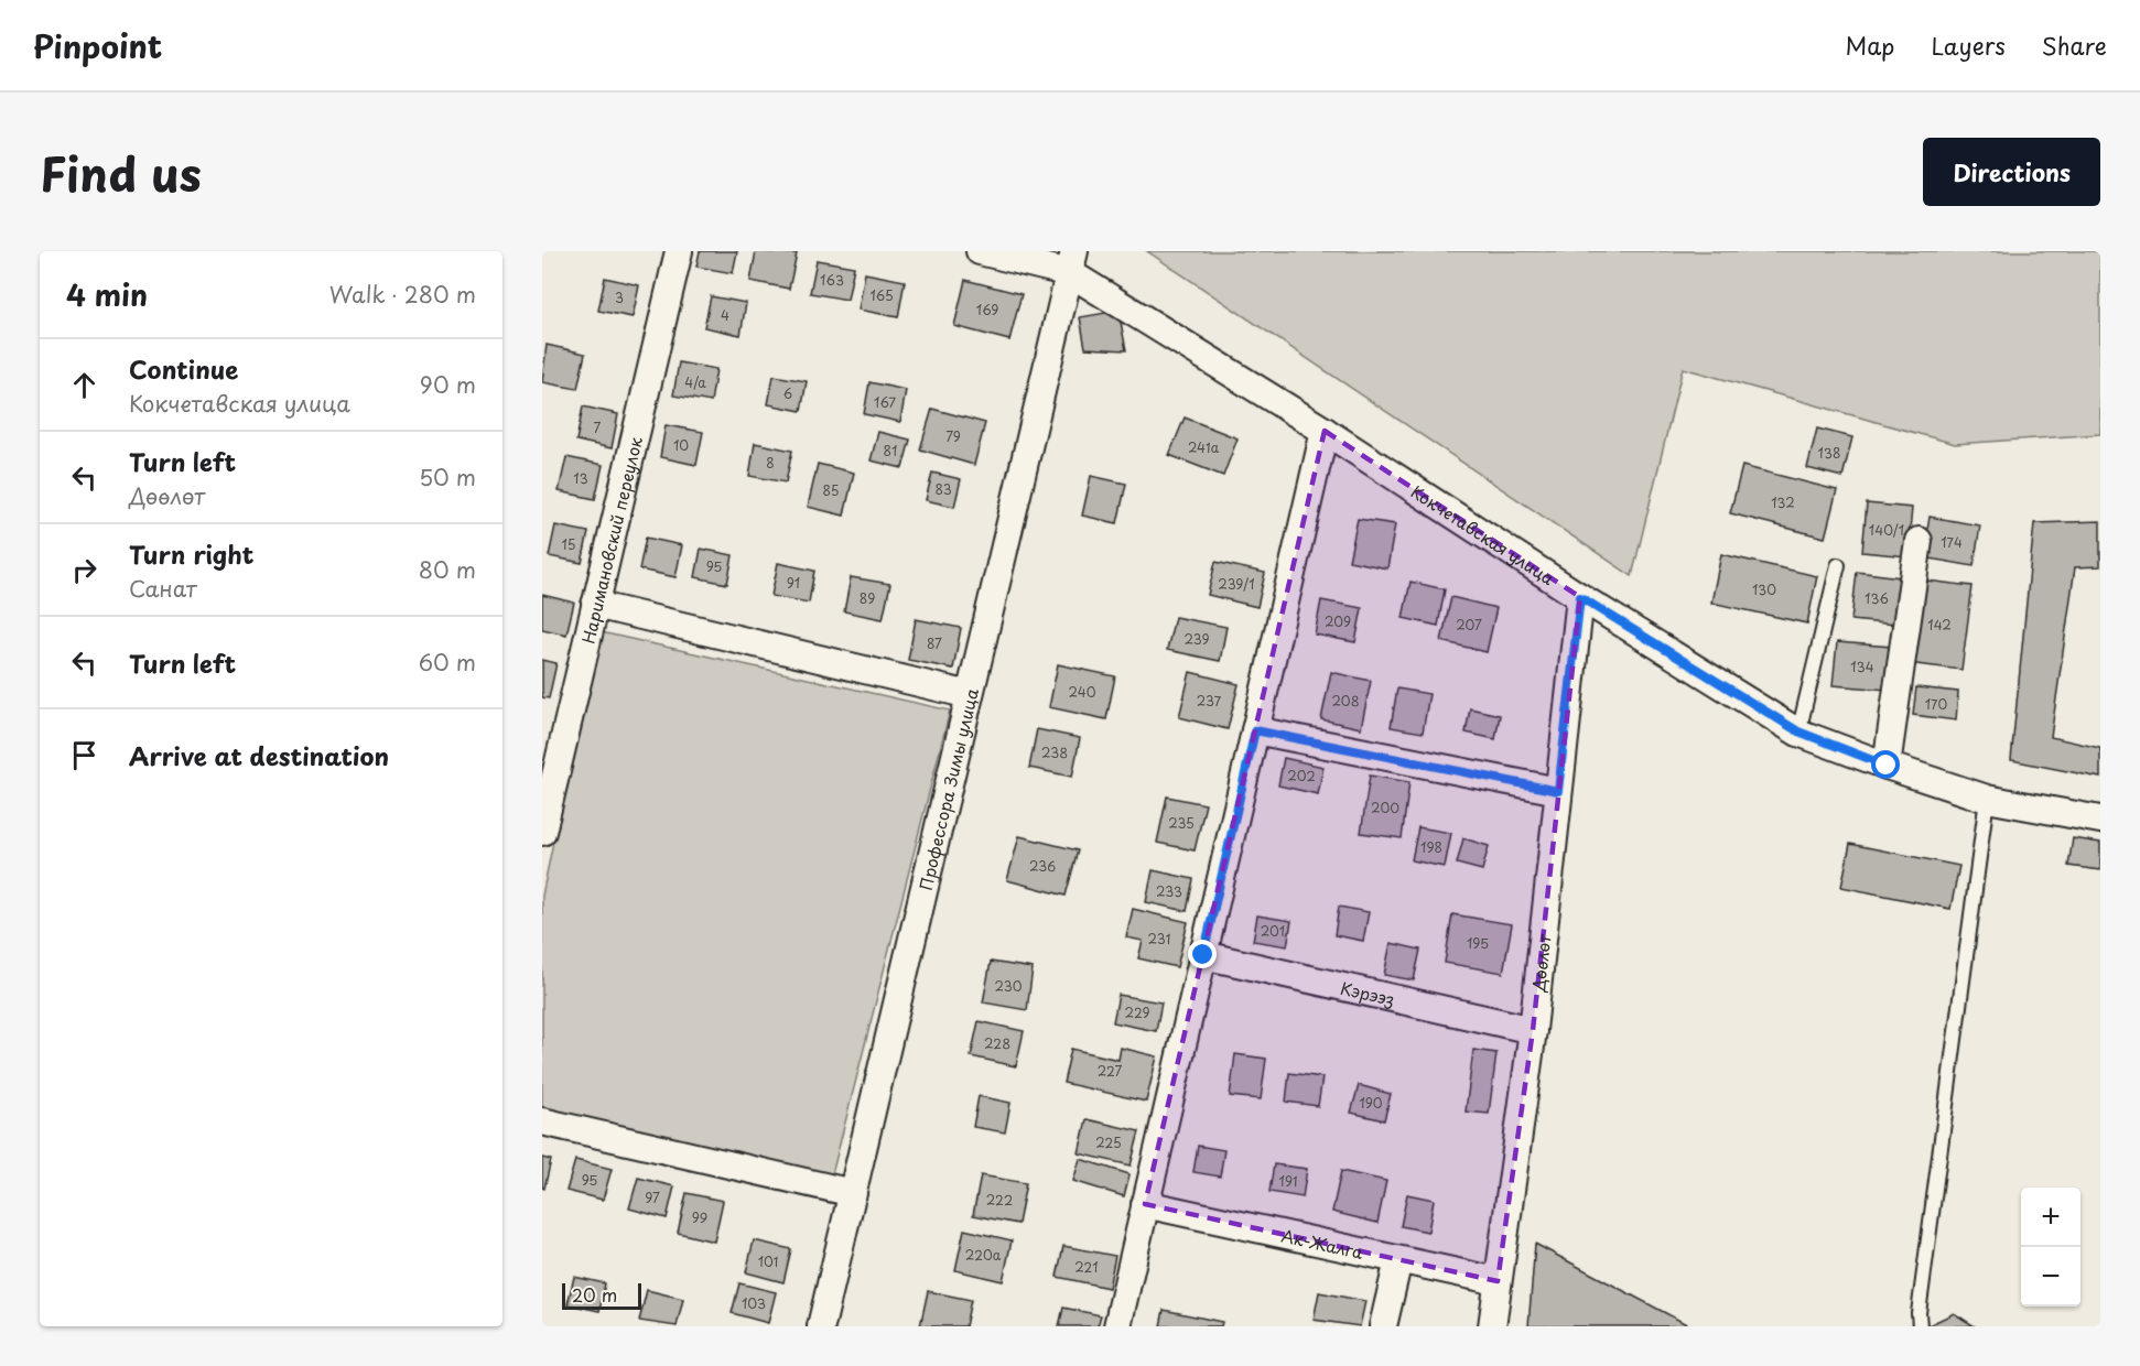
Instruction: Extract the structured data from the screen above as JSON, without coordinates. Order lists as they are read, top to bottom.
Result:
{
  "streets": {
    "street": [
      "Кокчетавская улица",
      "Наримановский переулок",
      "Профессора Зимы улица",
      "Дөөлөт",
      "Кэрээз",
      "Ак-Жалга"
    ]
  },
  "crossings": [
    ["Кокчетавская улица", "Профессора Зимы улица"],
    ["Кокчетавская улица", "Дөөлөт"],
    ["Дөөлөт", "Кэрээз"],
    ["Дөөлөт", "Ак-Жалга"]
  ],
  "house_numbers": [
    "163",
    "165",
    "3",
    "169",
    "4",
    "4/а",
    "6",
    "167",
    "7",
    "79",
    "10",
    "241а",
    "81",
    "138",
    "8",
    "13",
    "83",
    "85",
    "132",
    "140/1",
    "174",
    "15",
    "95",
    "91",
    "239/1",
    "130",
    "89",
    "136",
    "209",
    "207",
    "142",
    "239",
    "87",
    "134",
    "240",
    "237",
    "208",
    "170",
    "238",
    "202",
    "200",
    "235",
    "198",
    "236",
    "233",
    "201",
    "231",
    "195",
    "230",
    "229",
    "228",
    "227",
    "190",
    "225",
    "95",
    "191",
    "97",
    "222",
    "99",
    "220а",
    "101",
    "221",
    "103"
  ],
  "scale_bar": "20 m",
  "page": {
    "header": "Pinpoint",
    "nav": ["Map", "Layers", "Share"],
    "title": "Find us",
    "buttons": "Directions",
    "heading": ["4 min", "Walk · 280 m"],
    "list": [
      ["Continue", "Кокчетавская улица", "90 m"],
      ["Turn left", "Дөөлөт", "50 m"],
      ["Turn right", "Санат", "80 m"],
      ["Turn left", "60 m"],
      "Arrive at destination"
    ],
    "map_buttons": ["+", "−"],
    "scale": "20 m"
  }
}
